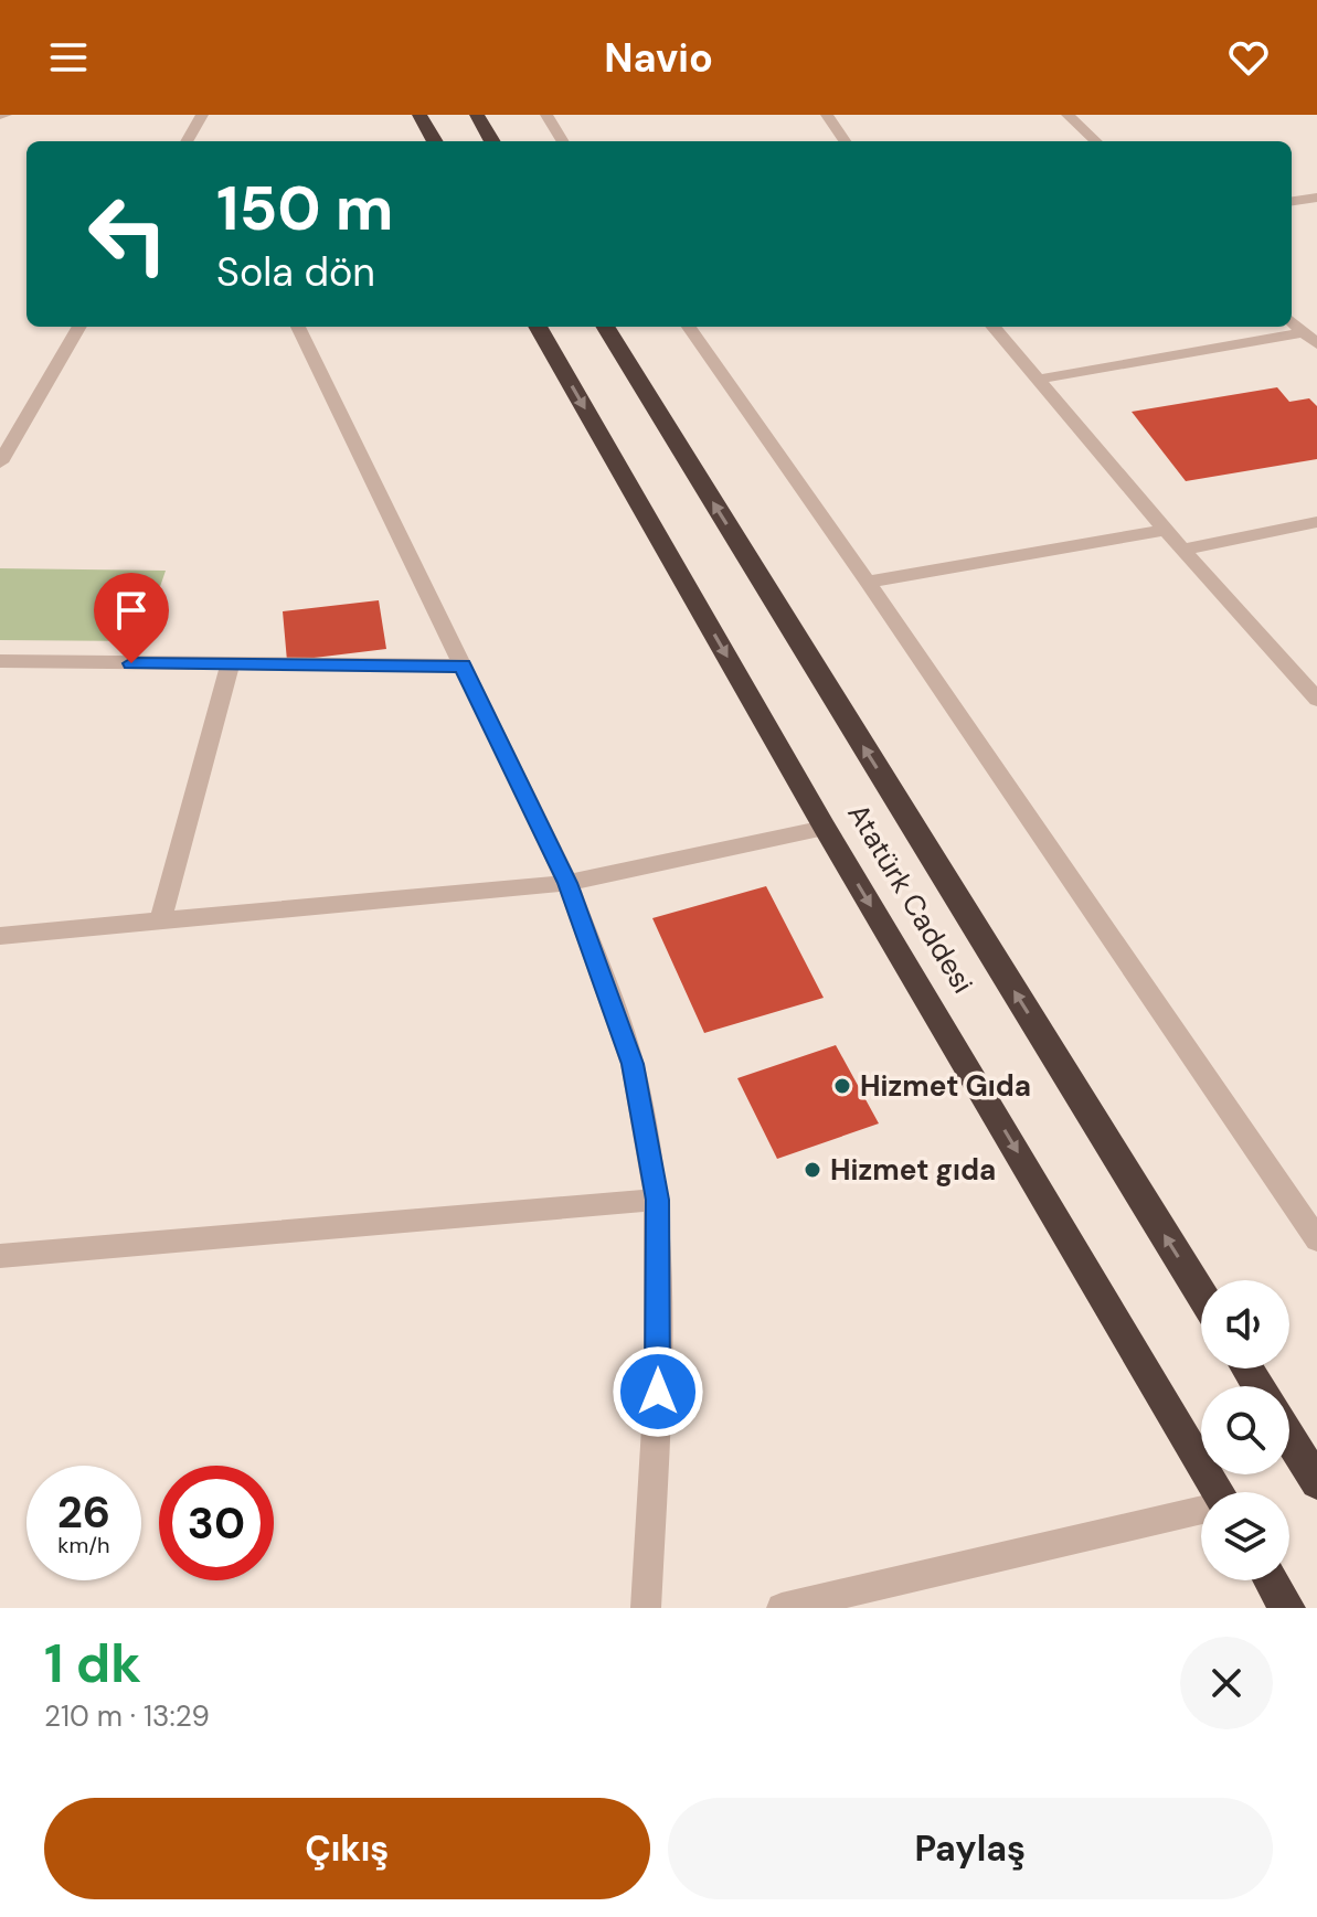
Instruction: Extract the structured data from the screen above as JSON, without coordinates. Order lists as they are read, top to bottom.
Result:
{
  "streets": {
    "highway": ["Atatürk Caddesi"]
  },
  "places": ["Hizmet Gıda", "Hizmet gıda"],
  "page": {
    "header": "Navio",
    "turn": ["150 m", "Sola dön"],
    "speed": "26 km/h",
    "limit": "30",
    "heading": ["1 dk", "210 m · 13:29"],
    "buttons": ["Çıkış", "Paylaş"]
  }
}
